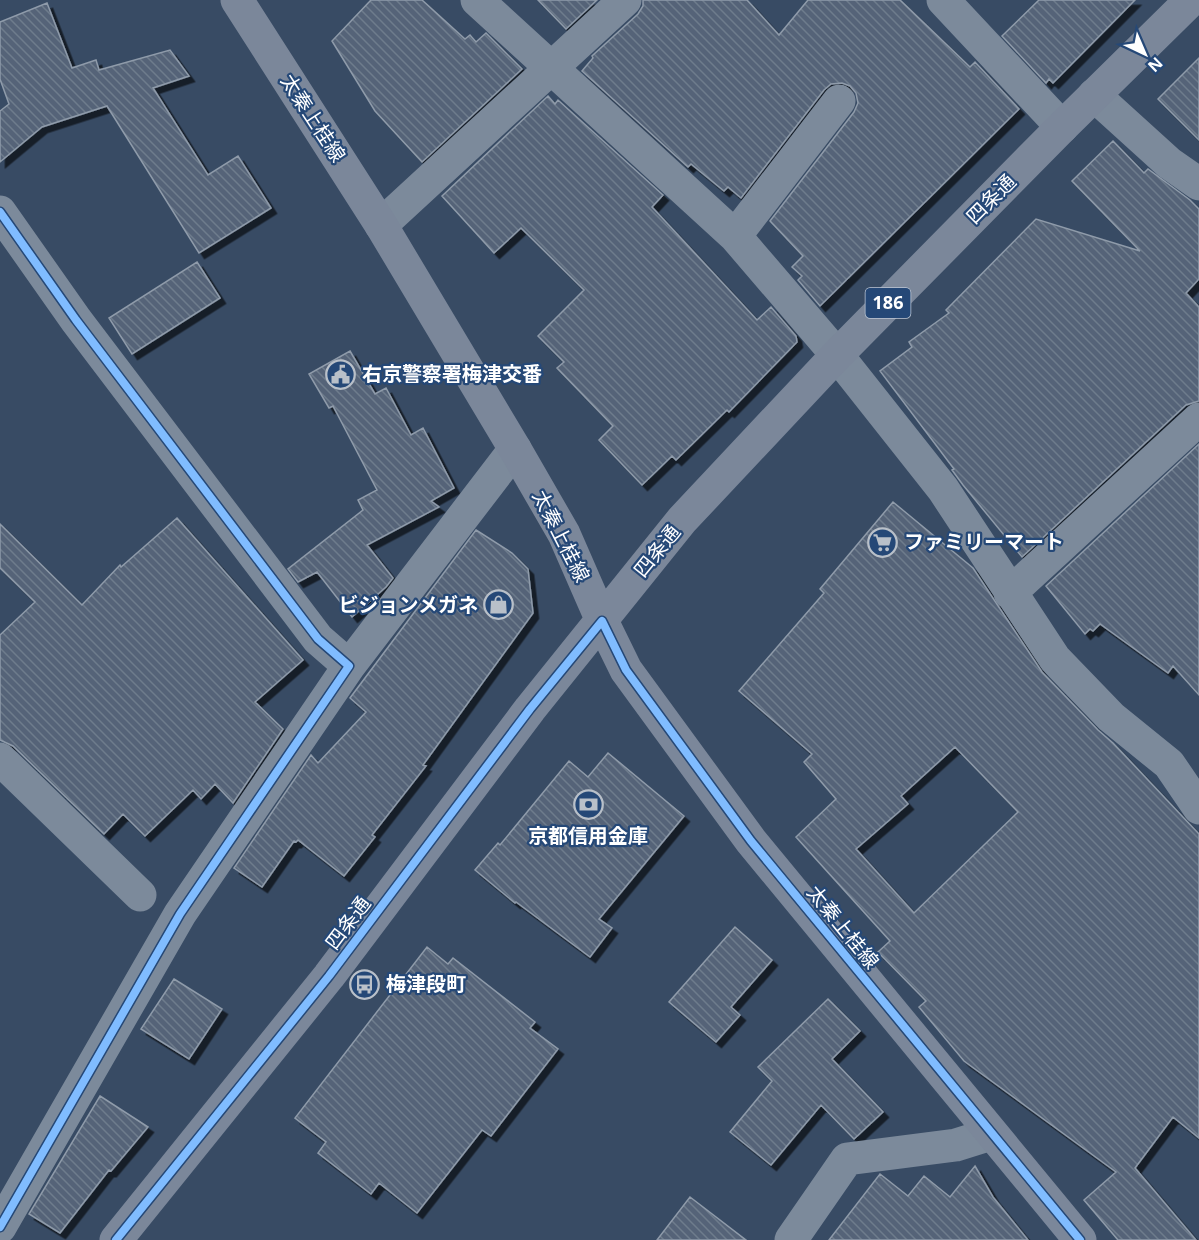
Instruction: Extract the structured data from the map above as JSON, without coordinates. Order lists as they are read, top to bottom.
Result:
{
  "streets": {
    "main road": ["太秦上桂線", "四条通", "186"]
  },
  "crossings": [
    ["太秦上桂線", "四条通"]
  ],
  "places": {
    "public building": ["右京警察署梅津交番"],
    "supermarket": ["ファミリーマート"],
    "shop": ["ビジョンメガネ"],
    "bank": ["京都信用金庫"],
    "bus stop": ["梅津段町"]
  },
  "north": "bottom right"
}
